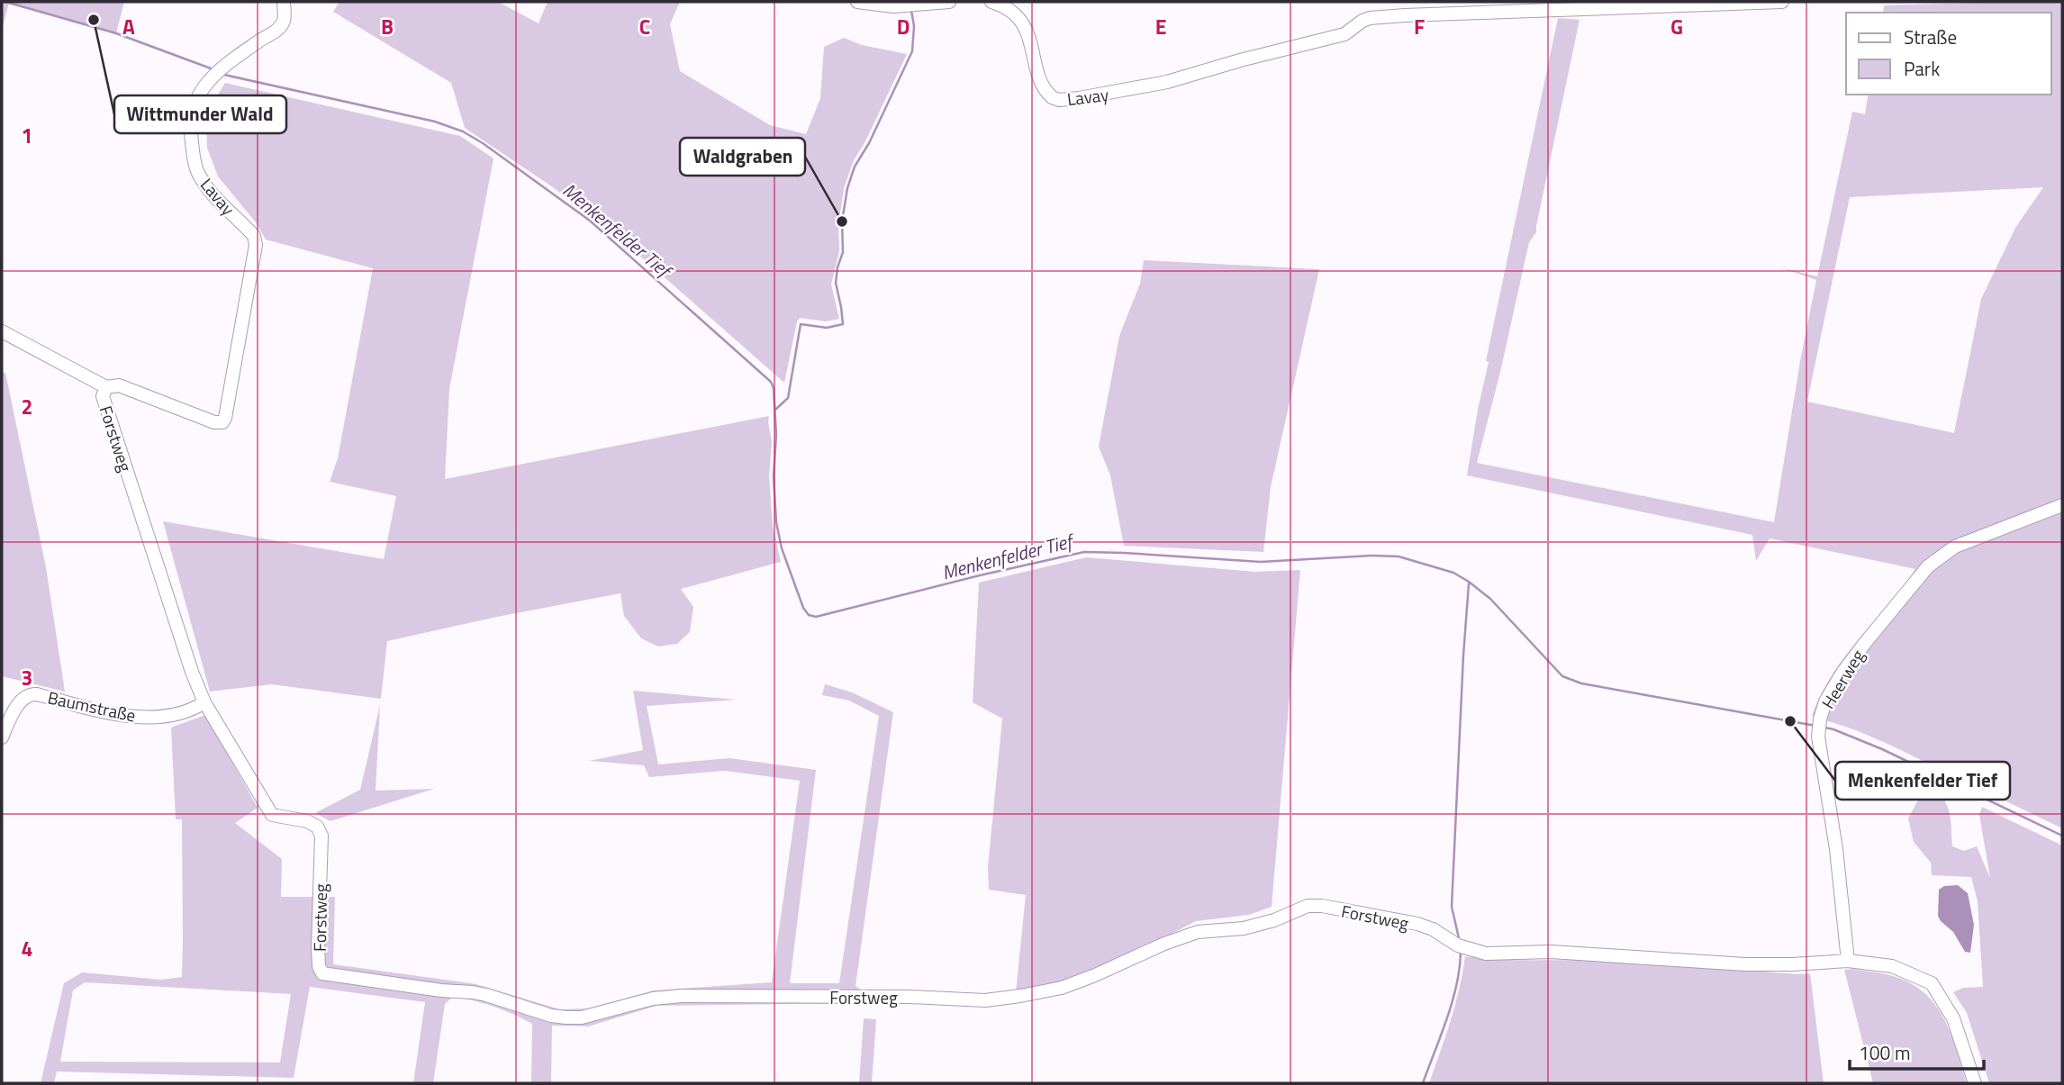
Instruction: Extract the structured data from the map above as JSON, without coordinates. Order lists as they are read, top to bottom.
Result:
{
  "streets": {
    "street": [
      "Lavay",
      "Forstweg",
      "Heerweg",
      "Baumstraße"
    ]
  },
  "crossings": [
    ["Lavay", "Forstweg"],
    ["Forstweg", "Heerweg"],
    ["Forstweg", "Baumstraße"]
  ],
  "water": ["Menkenfelder Tief"],
  "places": ["Wittmunder Wald", "Waldgraben", "Menkenfelder Tief"],
  "legend": ["Straße", "Park"],
  "scale_bar": "100 m",
  "grid": {
    "columns": [
      "A",
      "B",
      "C",
      "D",
      "E",
      "F",
      "G"
    ],
    "rows": [
      "1",
      "2",
      "3",
      "4"
    ]
  }
}
